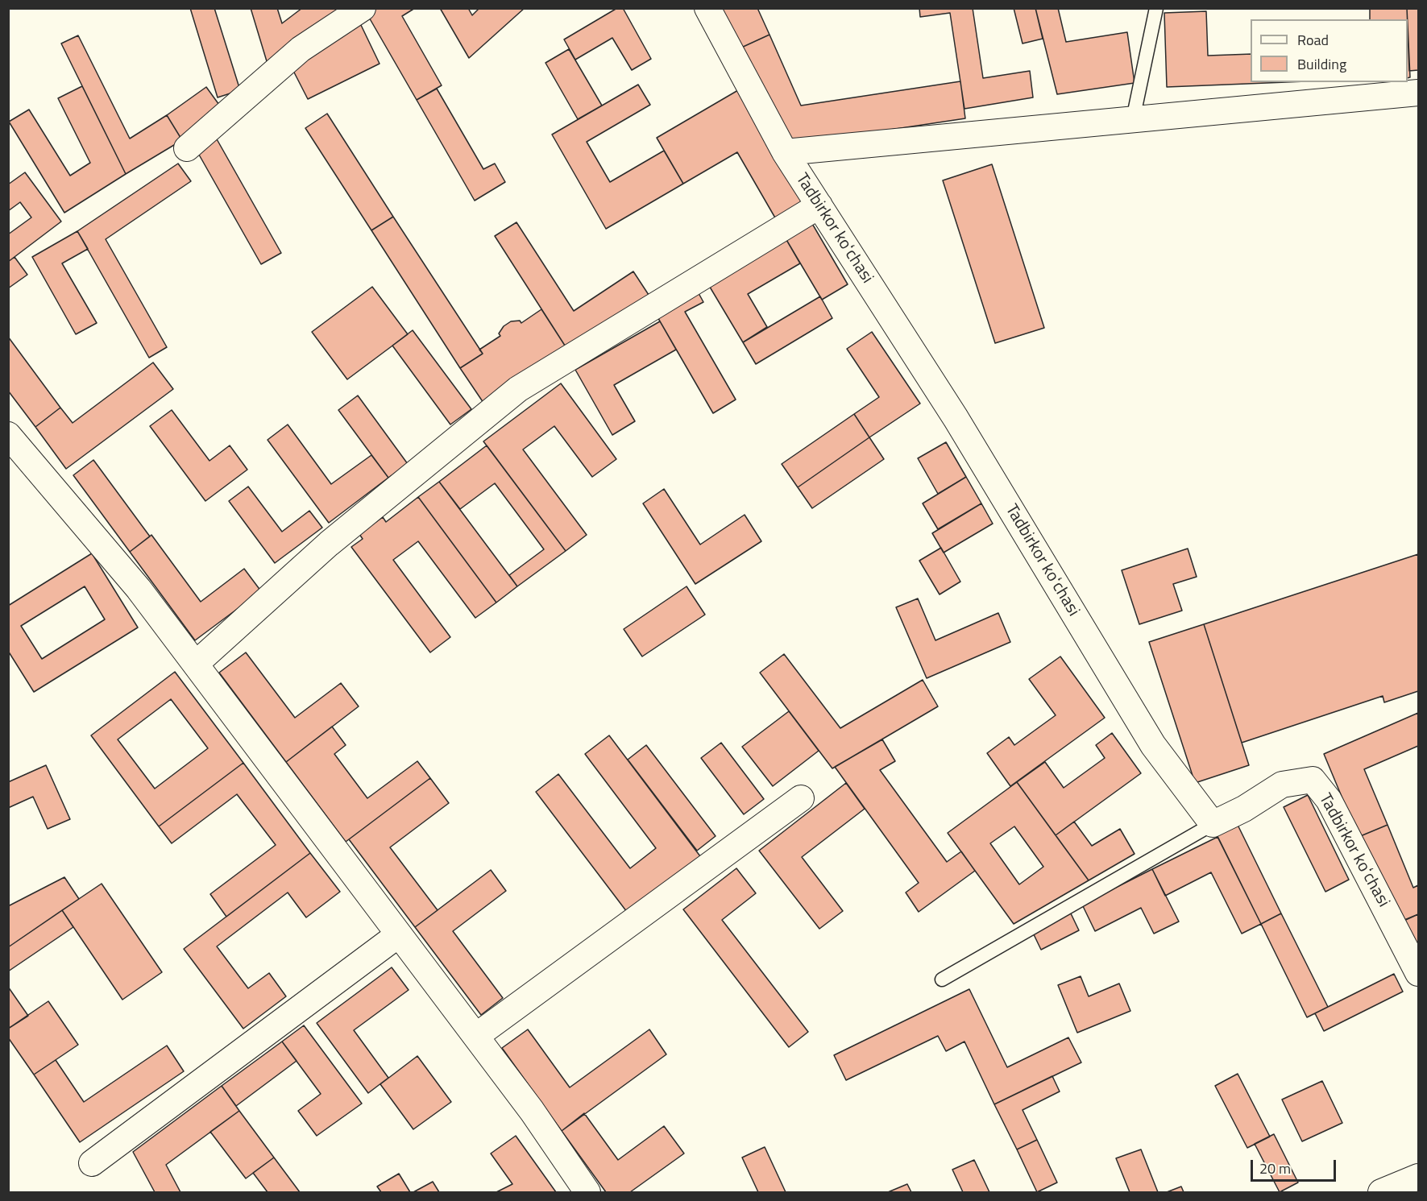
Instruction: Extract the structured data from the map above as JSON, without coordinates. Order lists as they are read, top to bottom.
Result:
{
  "streets": {
    "street": ["Tadbirkor koʻchasi"]
  },
  "legend": ["Road", "Building"],
  "scale_bar": "20 m"
}
